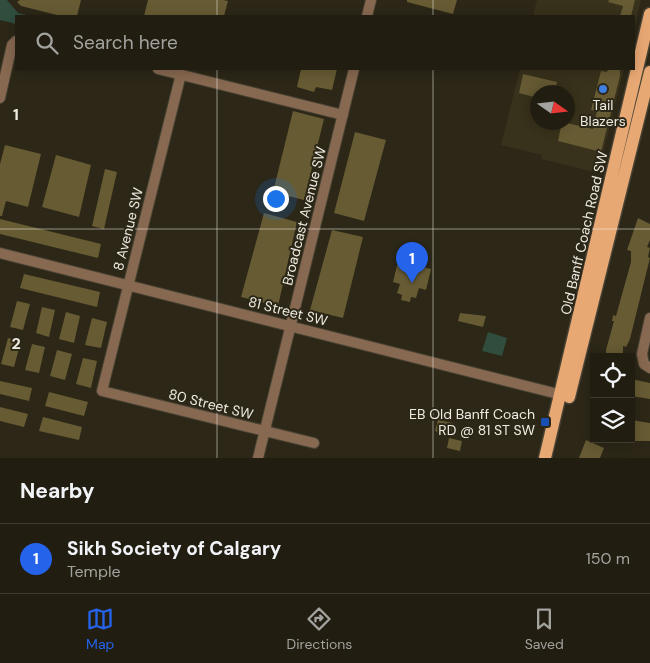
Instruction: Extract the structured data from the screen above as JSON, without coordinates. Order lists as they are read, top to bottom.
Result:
{
  "streets": {
    "main road": ["Old Banff Coach Road SW"],
    "street": [
      "Broadcast Avenue SW",
      "8 Avenue SW",
      "81 Street SW",
      "80 Street SW"
    ]
  },
  "crossings": [
    ["Broadcast Avenue SW", "81 Street SW"],
    ["Broadcast Avenue SW", "80 Street SW"],
    ["8 Avenue SW", "81 Street SW"],
    ["8 Avenue SW", "80 Street SW"],
    ["Old Banff Coach Road SW", "81 Street SW"]
  ],
  "places": {
    "other": ["Tail Blazers"],
    "transit": ["EB Old Banff Coach RD @ 81 ST SW"]
  },
  "north": "right",
  "page": {
    "search": "Search here",
    "pins": "1",
    "heading": "Nearby",
    "list": [
      {
        "mark": "1",
        "name": "Sikh Society of Calgary",
        "note": "Temple",
        "value": "150 m"
      }
    ],
    "nav": ["Map", "Directions", "Saved"]
  },
  "grid": {
    "rows": ["1", "2"]
  }
}
